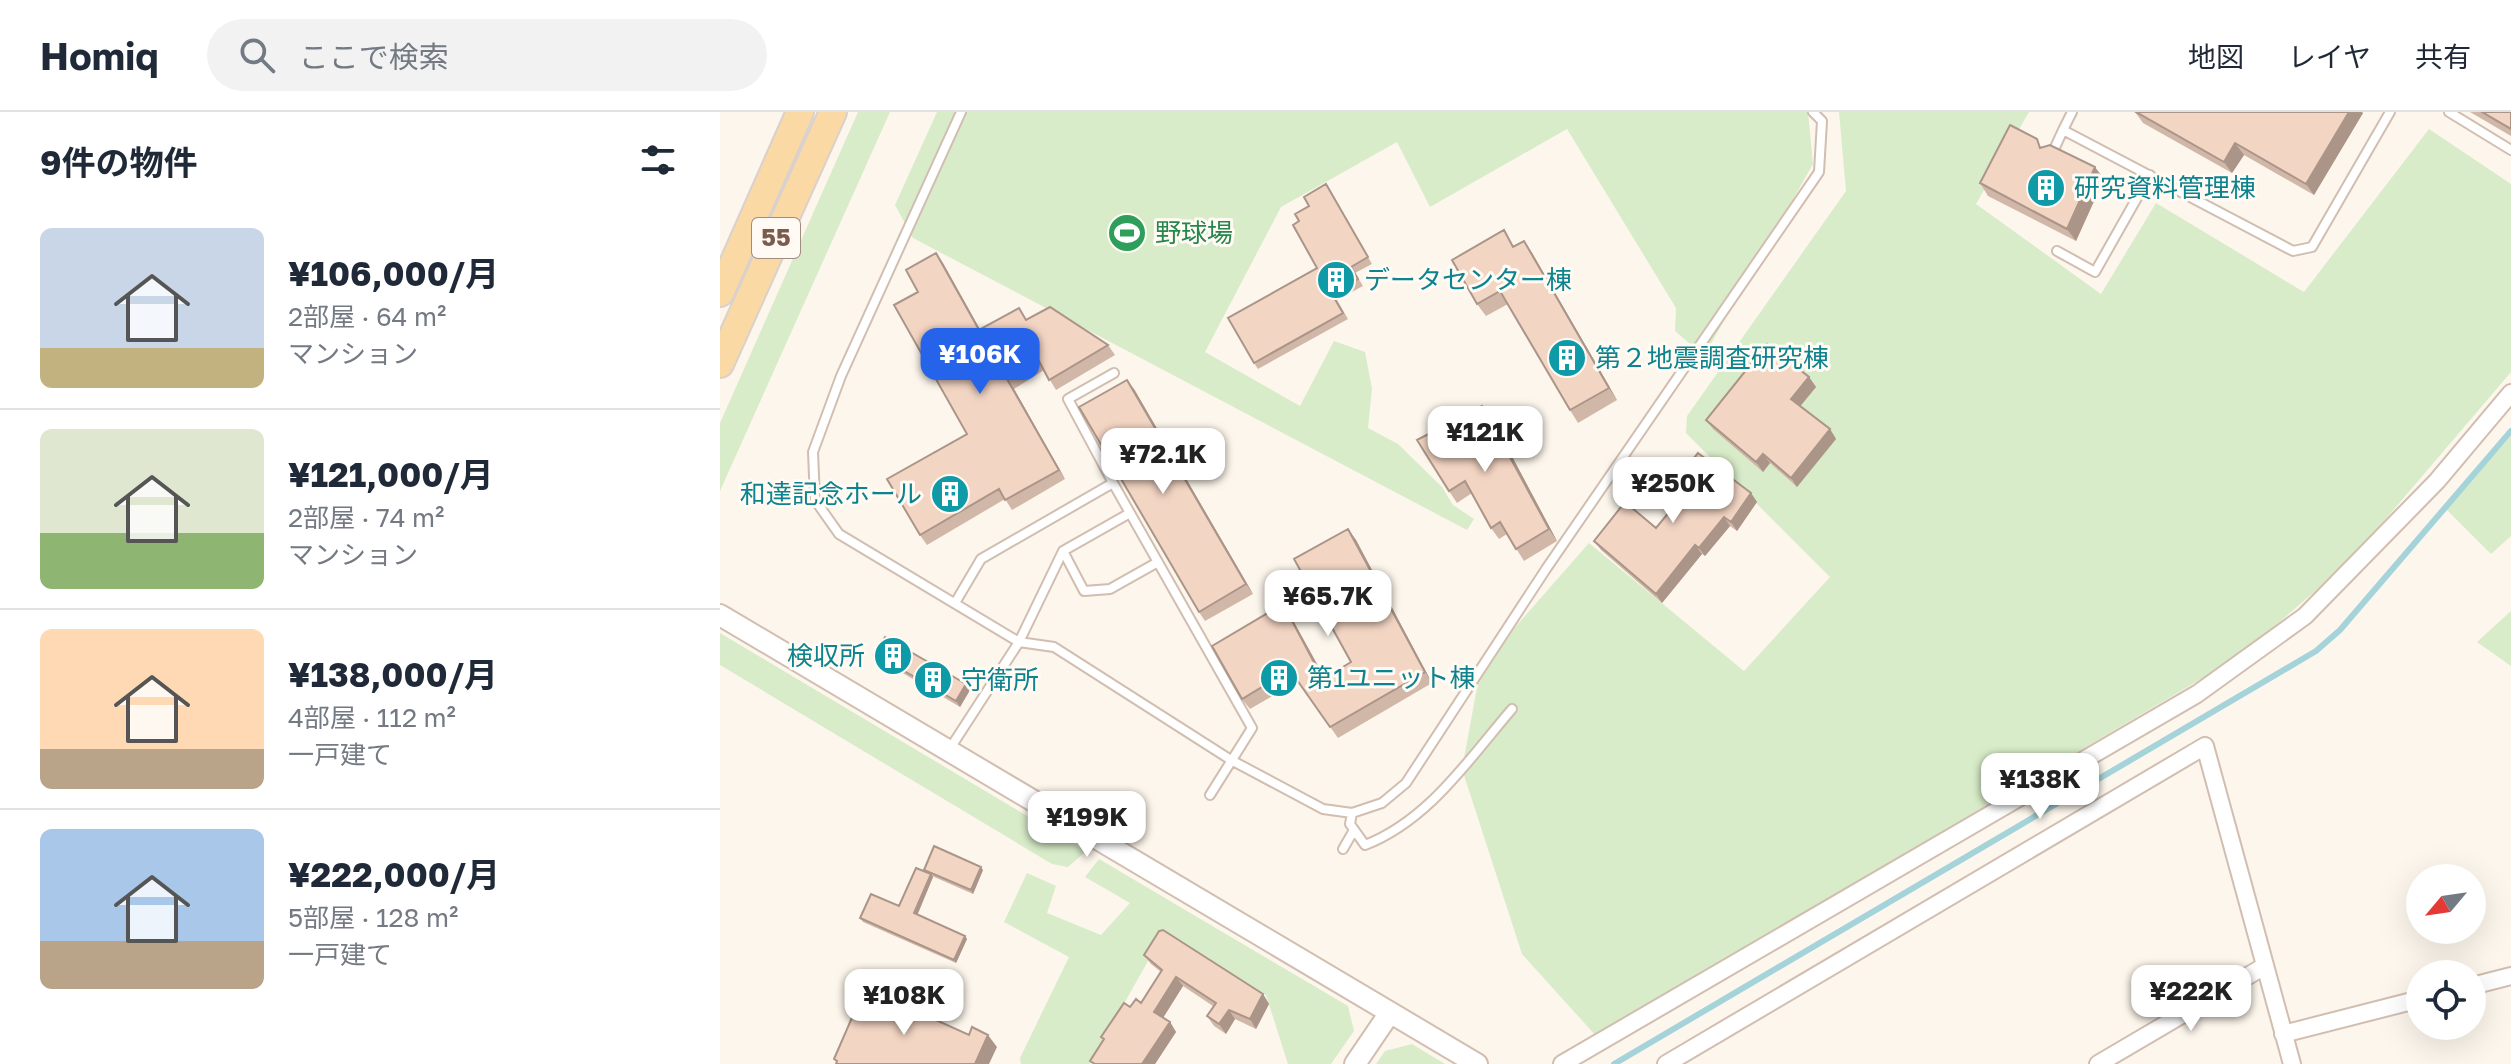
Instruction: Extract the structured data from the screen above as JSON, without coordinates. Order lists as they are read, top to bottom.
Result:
{
  "streets": {
    "main road": ["55"]
  },
  "places": {
    "building": [
      "研究資料管理棟",
      "データセンター棟",
      "第２地震調査研究棟",
      "和達記念ホール",
      "検収所",
      "第1ユニット棟",
      "守衛所"
    ],
    "sports": ["野球場"]
  },
  "north": "bottom left",
  "page": {
    "header": "Homiq",
    "search": "ここで検索",
    "nav": ["地図", "レイヤ", "共有"],
    "heading": "9件の物件",
    "list": [
      {
        "name": "¥106,000/月",
        "note": "2部屋 · 64 m² · マンション"
      },
      {
        "name": "¥121,000/月",
        "note": "2部屋 · 74 m² · マンション"
      },
      {
        "name": "¥138,000/月",
        "note": "4部屋 · 112 m² · 一戸建て"
      },
      {
        "name": "¥222,000/月",
        "note": "5部屋 · 128 m² · 一戸建て"
      }
    ],
    "price": [
      "¥106K",
      "¥121K",
      "¥72.1K",
      "¥250K",
      "¥65.7K",
      "¥138K",
      "¥199K",
      "¥222K",
      "¥108K"
    ]
  }
}
